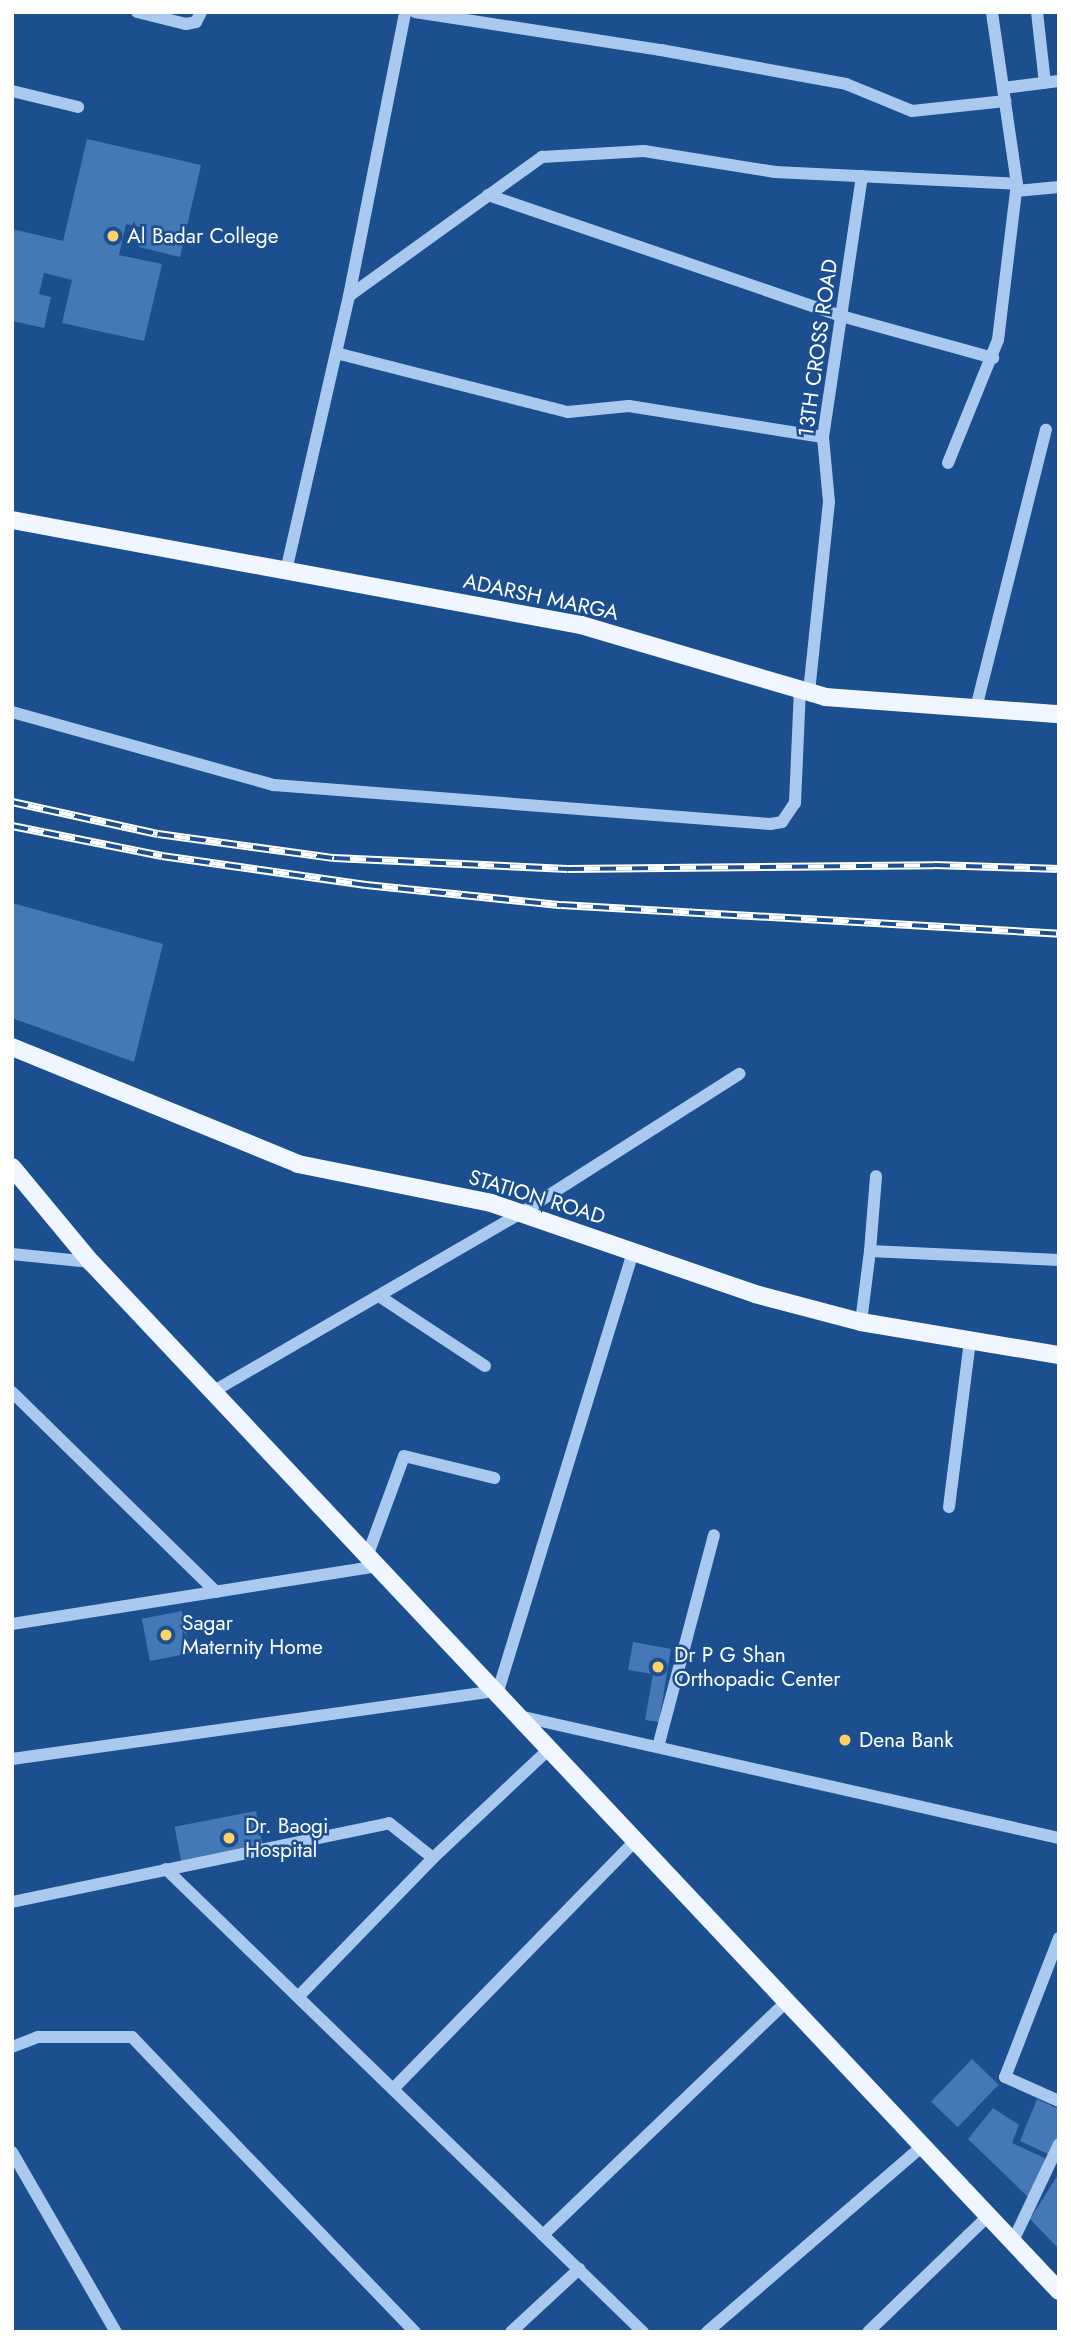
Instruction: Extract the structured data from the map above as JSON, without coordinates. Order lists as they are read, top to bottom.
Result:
{
  "streets": {
    "main road": ["ADARSH MARGA", "STATION ROAD"],
    "street": ["13TH CROSS ROAD"]
  },
  "crossings": [
    ["13TH CROSS ROAD", "ADARSH MARGA"]
  ],
  "places": [
    "Al Badar College",
    "Sagar Maternity Home",
    "Dr P G Shan Orthopadic Center",
    "Dena Bank",
    "Dr. Baogi Hospital"
  ]
}
